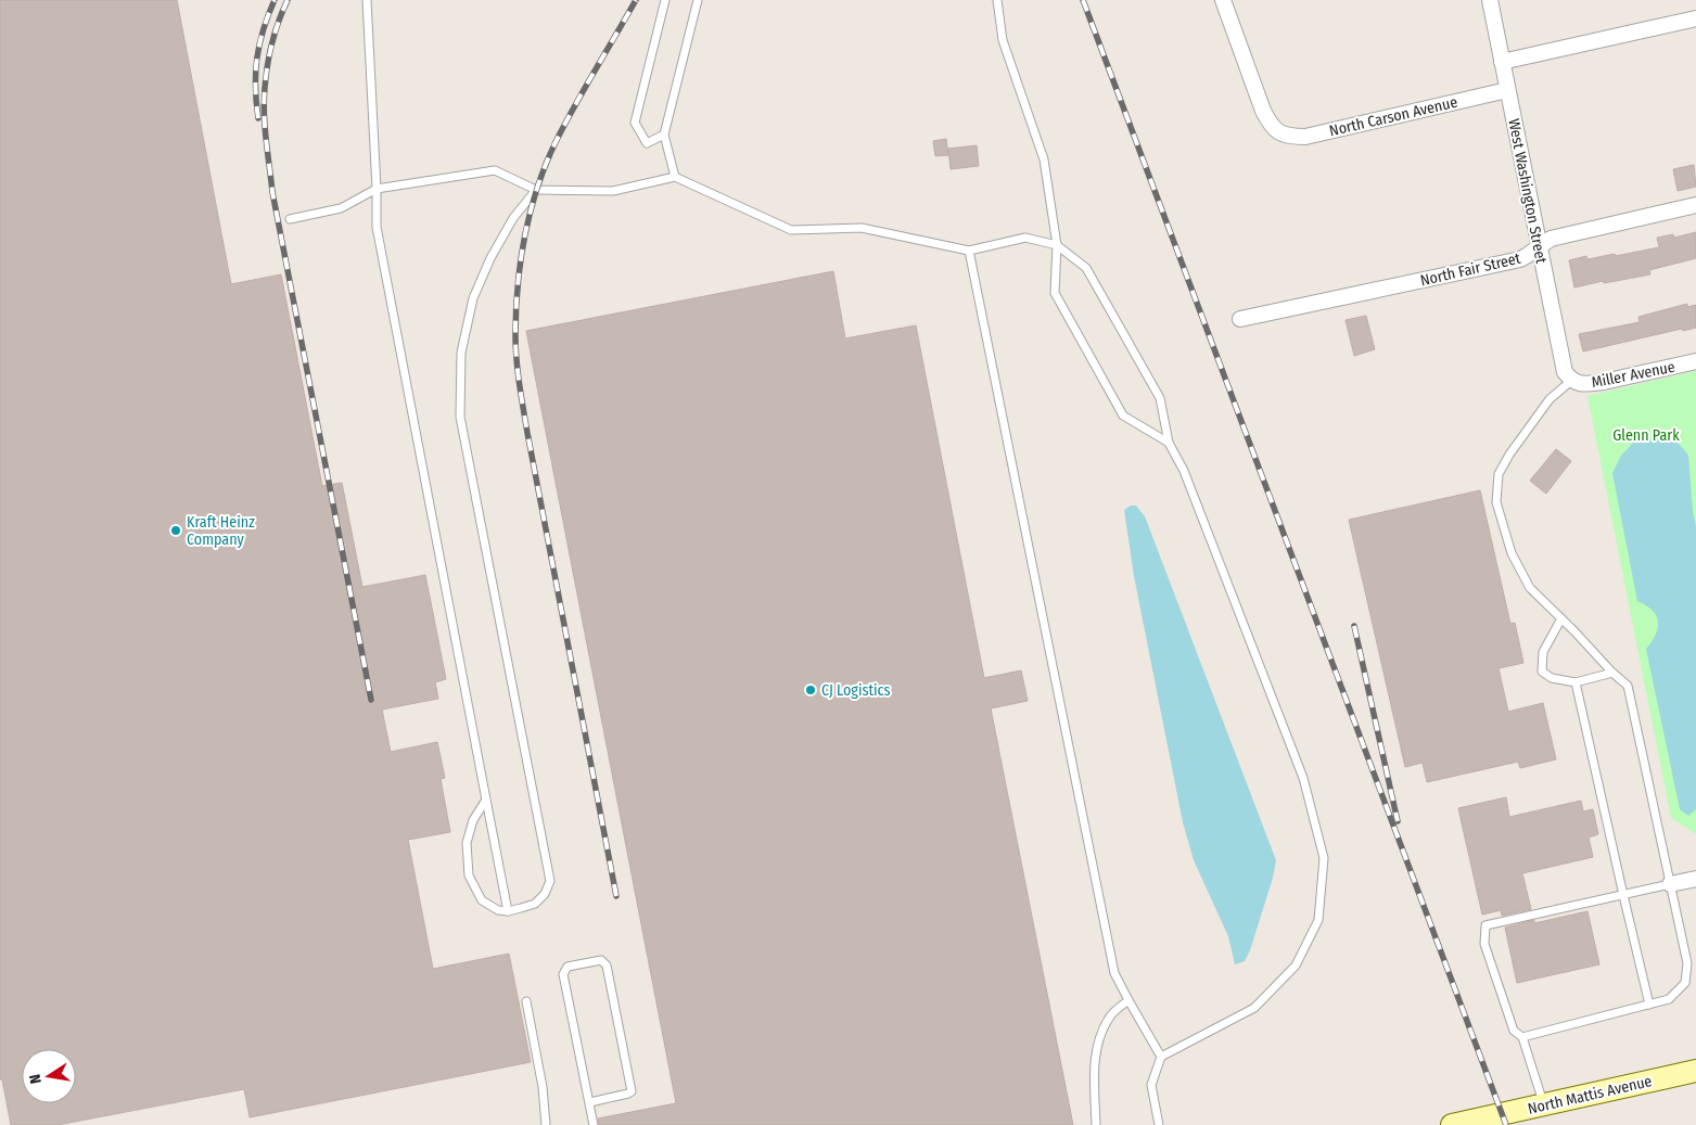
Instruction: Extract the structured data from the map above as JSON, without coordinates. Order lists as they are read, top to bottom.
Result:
{
  "streets": {
    "main road": ["North Mattis Avenue"],
    "street": [
      "North Carson Avenue",
      "West Washington Street",
      "North Fair Street",
      "Miller Avenue"
    ]
  },
  "crossings": [
    ["North Carson Avenue", "West Washington Street"],
    ["West Washington Street", "North Fair Street"],
    ["West Washington Street", "Miller Avenue"]
  ],
  "parks": ["Glenn Park"],
  "places": ["Kraft Heinz Company", "CJ Logistics"],
  "north": "left"
}
